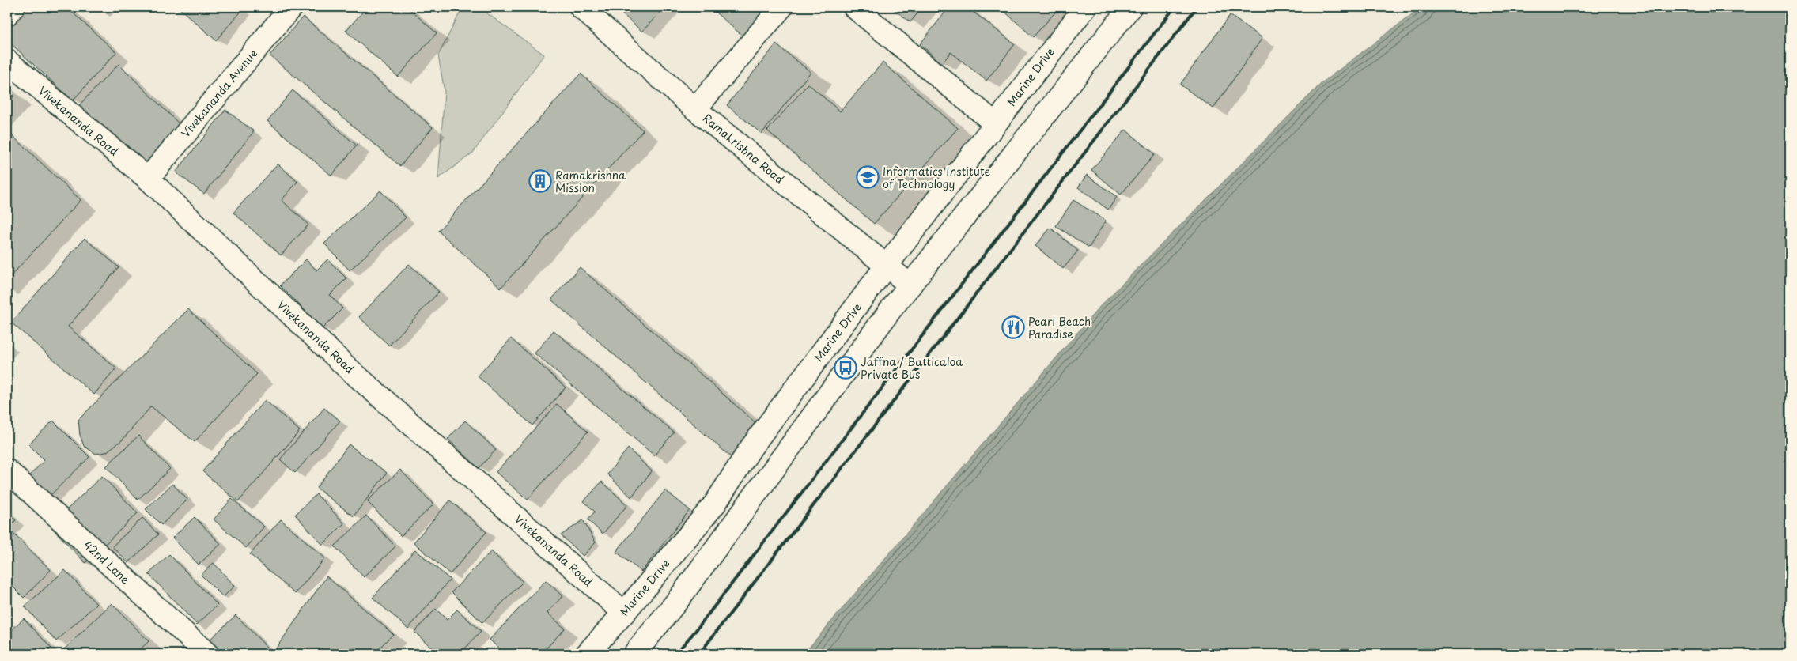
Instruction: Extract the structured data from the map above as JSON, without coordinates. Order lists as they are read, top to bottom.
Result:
{
  "streets": {
    "street": [
      "Marine Drive",
      "Vivekananda Avenue",
      "Vivekananda Road",
      "Ramakrishna Road",
      "42nd Lane"
    ]
  },
  "crossings": [
    ["Marine Drive", "Vivekananda Road"],
    ["Marine Drive", "Ramakrishna Road"],
    ["Vivekananda Avenue", "Vivekananda Road"]
  ],
  "places": {
    "school or university": ["Informatics Institute of Technology"],
    "building": ["Ramakrishna Mission"],
    "restaurant": ["Pearl Beach Paradise"],
    "bus stop": ["Jaffna / Batticaloa Private Bus"]
  }
}
